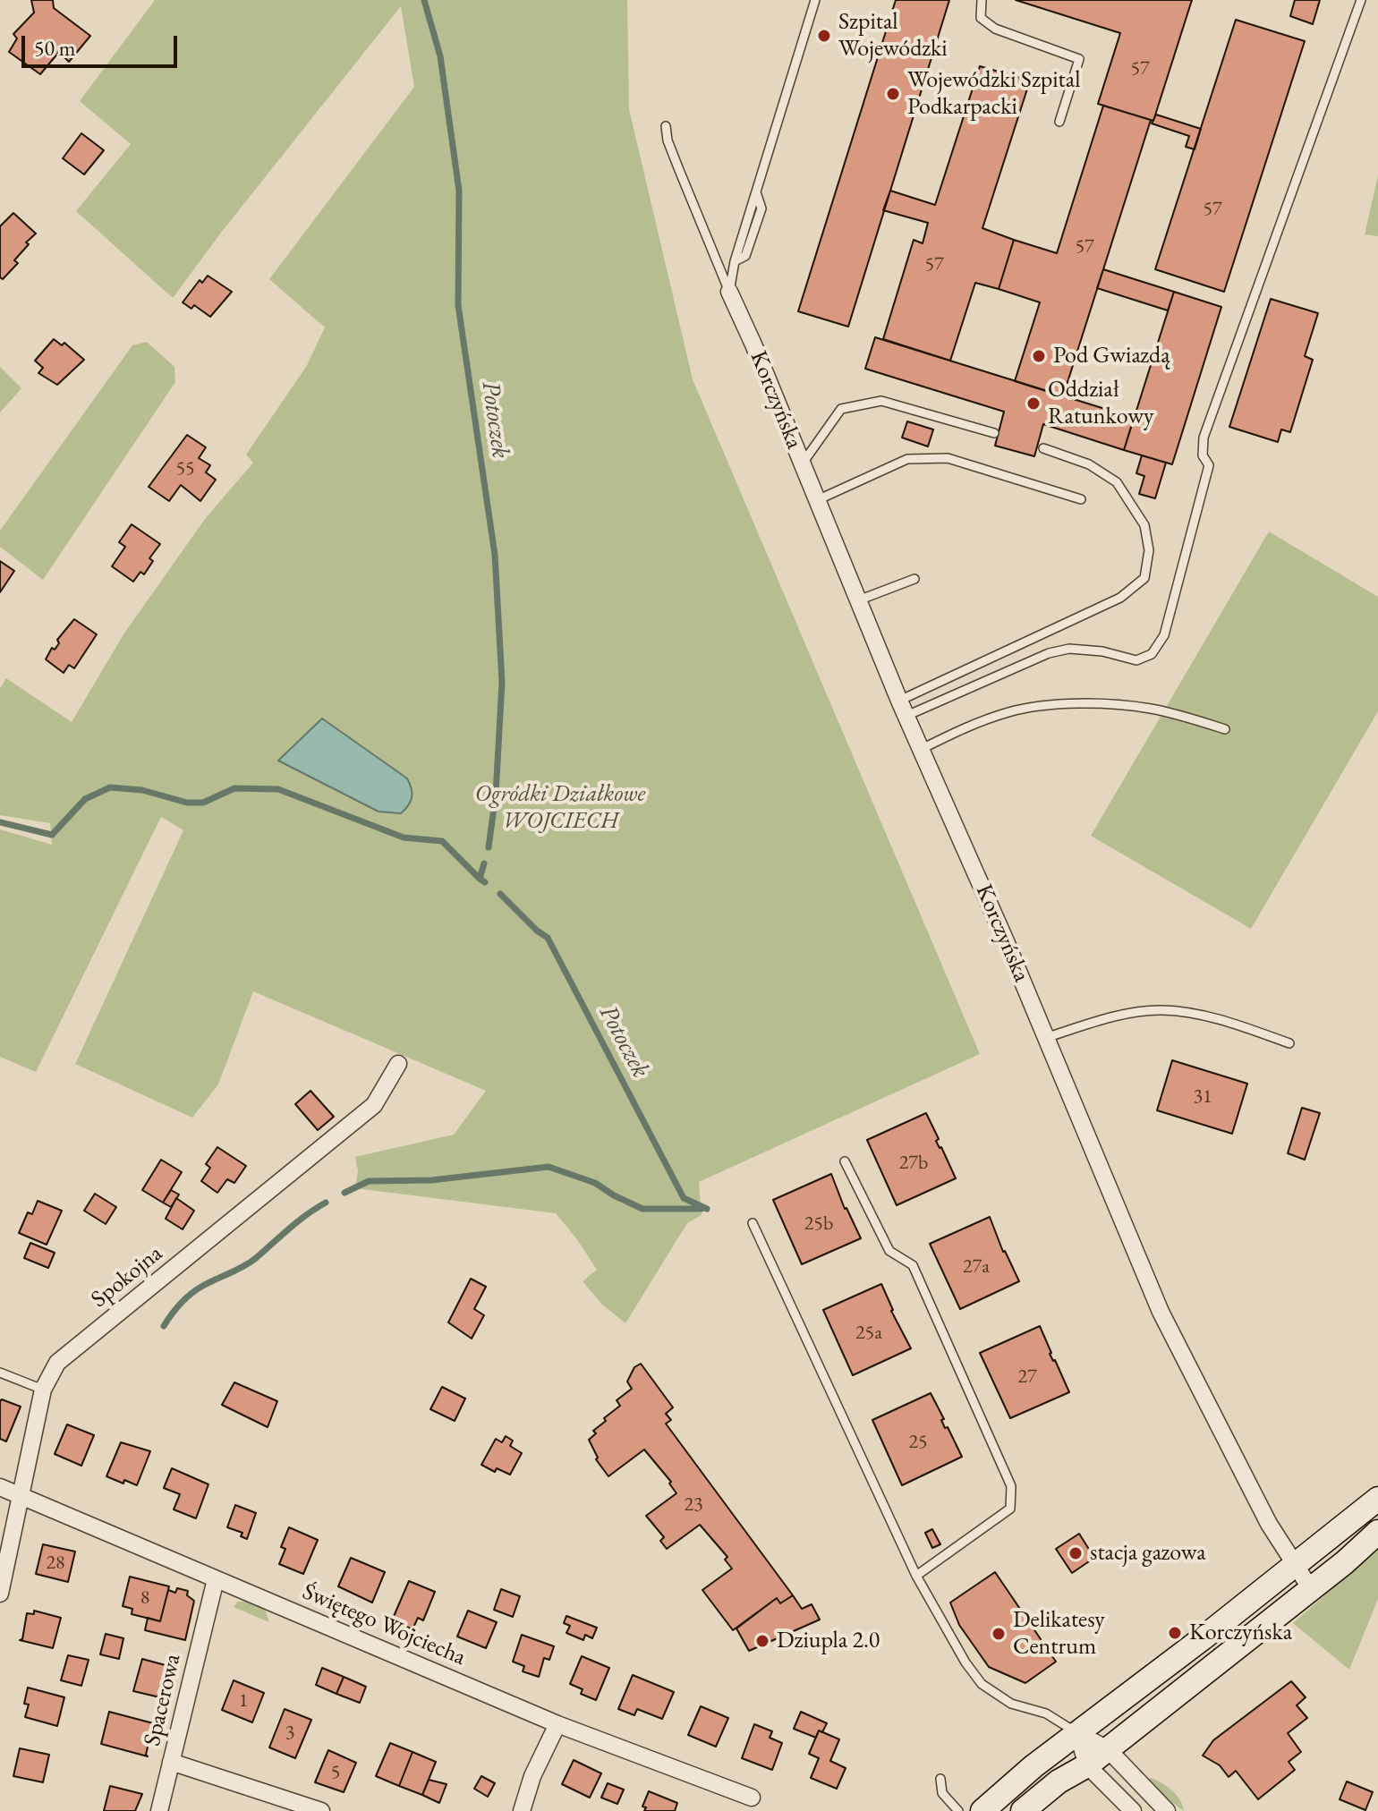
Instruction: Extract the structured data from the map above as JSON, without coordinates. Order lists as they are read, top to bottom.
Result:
{
  "streets": {
    "street": [
      "Korczyńska",
      "Spokojna",
      "Świętego Wojciecha",
      "Spacerowa"
    ]
  },
  "crossings": [
    ["Spokojna", "Świętego Wojciecha"],
    ["Świętego Wojciecha", "Spacerowa"]
  ],
  "water": ["Potoczek"],
  "parks": ["Ogródki Działkowe WOJCIECH"],
  "places": [
    "Szpital Wojewódzki",
    "Wojewódzki Szpital Podkarpacki",
    "Pod Gwiazdą",
    "Oddział Ratunkowy",
    "stacja gazowa",
    "Korczyńska",
    "Delikatesy Centrum",
    "Dziupla 2.0"
  ],
  "house_numbers": [
    "57",
    "57",
    "57",
    "57",
    "55",
    "31",
    "27b",
    "25b",
    "27a",
    "25a",
    "27",
    "25",
    "23",
    "28",
    "8",
    "1",
    "3",
    "5"
  ],
  "scale_bar": "50 m"
}
